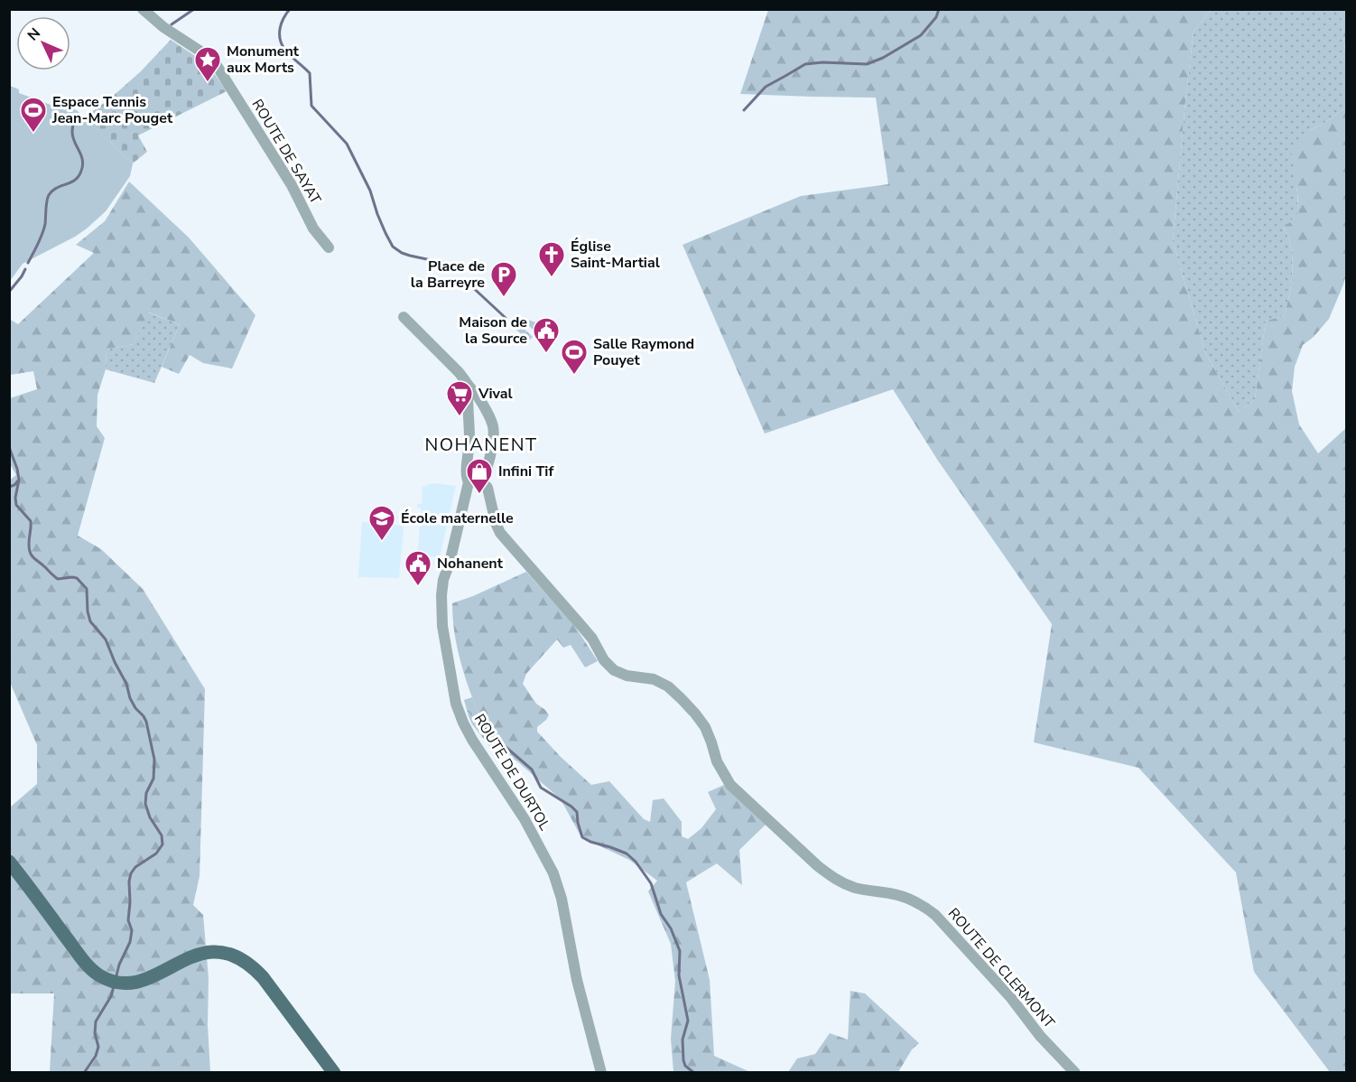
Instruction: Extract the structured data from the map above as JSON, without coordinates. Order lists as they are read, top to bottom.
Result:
{
  "streets": {
    "street": ["ROUTE DE SAYAT", "ROUTE DE DURTOL", "ROUTE DE CLERMONT"]
  },
  "districts": ["NOHANENT"],
  "places": {
    "place": ["Monument aux Morts"],
    "sports": ["Espace Tennis Jean-Marc Pouget", "Salle Raymond Pouyet"],
    "church": ["Église Saint-Martial"],
    "parking": ["Place de la Barreyre"],
    "public building": ["Maison de la Source", "Nohanent"],
    "supermarket": ["Vival"],
    "shop": ["Infini Tif"],
    "school or university": ["École maternelle"]
  },
  "north": "top left"
}
